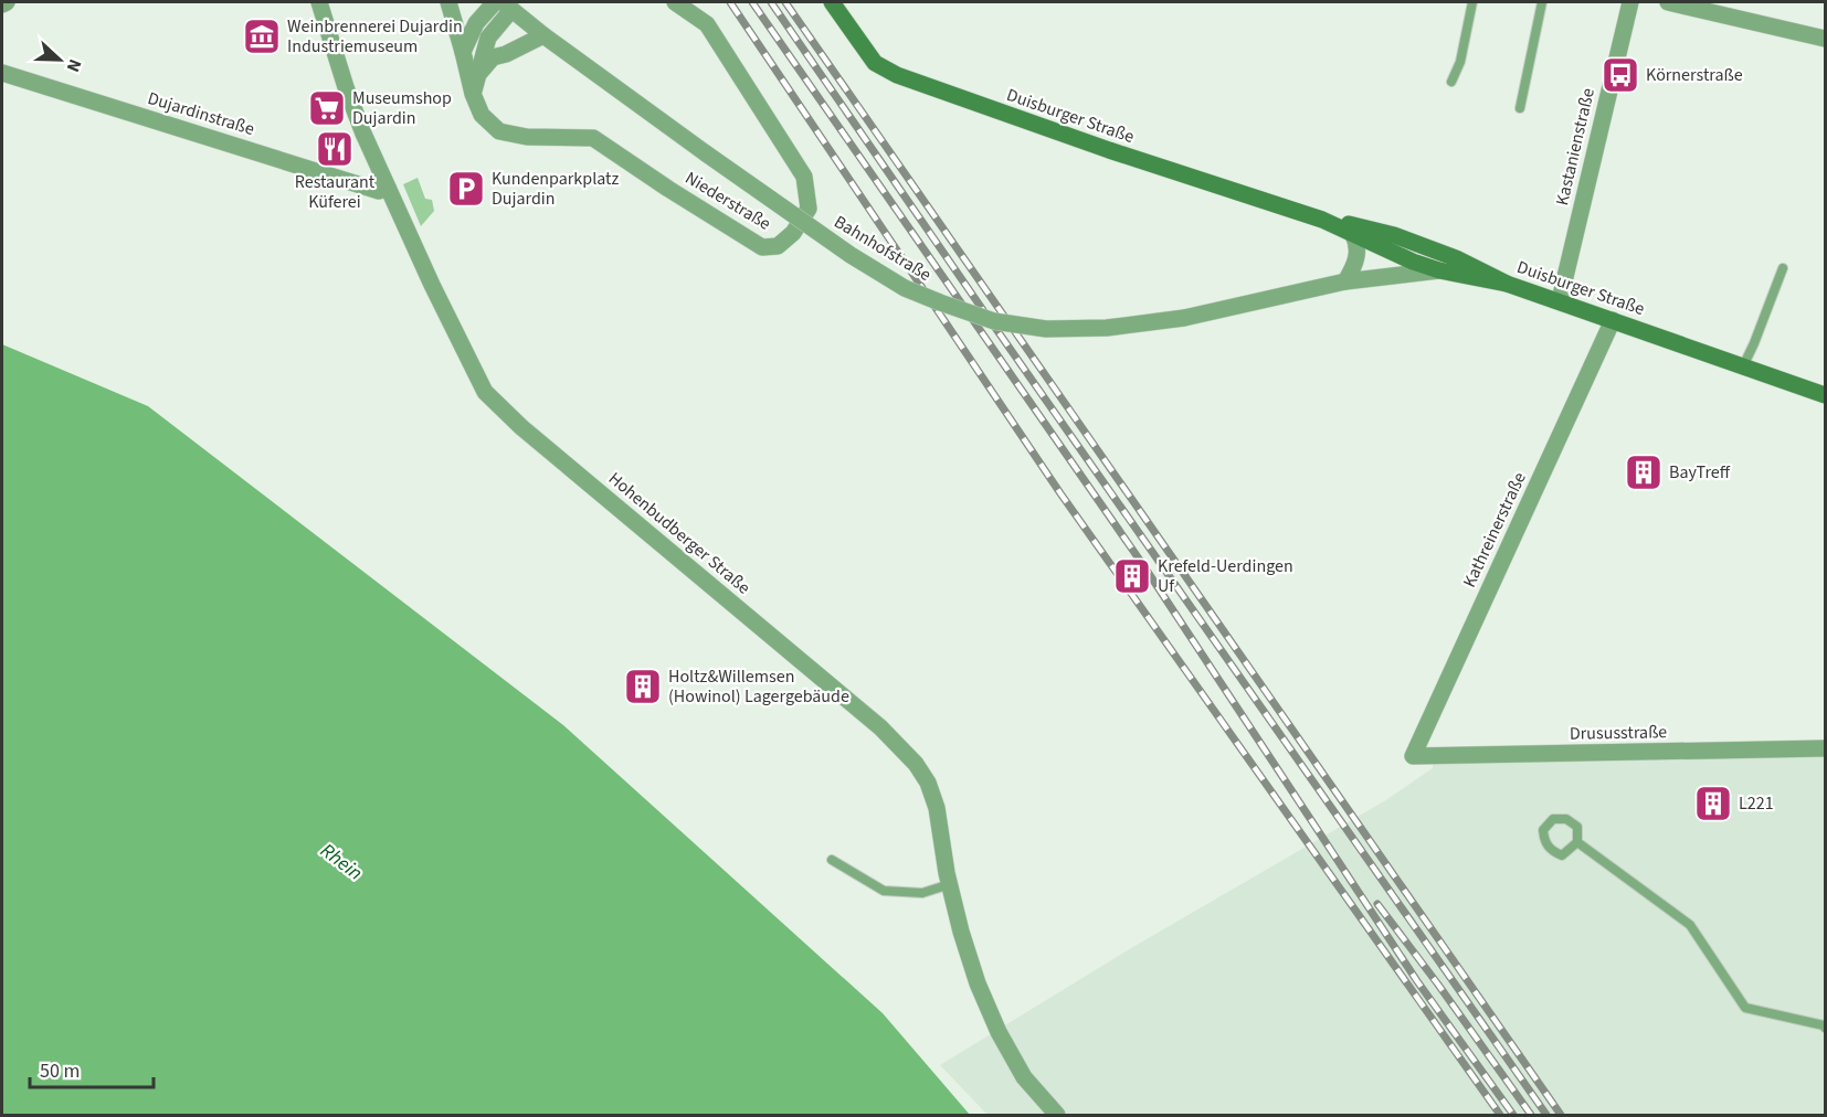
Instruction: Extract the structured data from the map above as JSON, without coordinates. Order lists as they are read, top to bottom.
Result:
{
  "streets": {
    "main road": ["Duisburger Straße", "Bahnhofstraße"],
    "street": [
      "Dujardinstraße",
      "Kastanienstraße",
      "Niederstraße",
      "Kathreinerstraße",
      "Hohenbudberger Straße",
      "Drususstraße"
    ]
  },
  "crossings": [
    ["Dujardinstraße", "Hohenbudberger Straße"],
    ["Duisburger Straße", "Kastanienstraße"],
    ["Duisburger Straße", "Bahnhofstraße"],
    ["Duisburger Straße", "Kathreinerstraße"],
    ["Kathreinerstraße", "Drususstraße"]
  ],
  "water": ["Rhein"],
  "places": {
    "museum": ["Weinbrennerei Dujardin Industriemuseum"],
    "bus stop": ["Körnerstraße"],
    "supermarket": ["Museumshop Dujardin"],
    "restaurant": ["Restaurant Küferei"],
    "parking": ["Kundenparkplatz Dujardin"],
    "building": [
      "BayTreff",
      "Krefeld-Uerdingen Uf",
      "Holtz&Willemsen (Howinol) Lagergebäude",
      "L221"
    ]
  },
  "scale_bar": "50 m",
  "north": "right"
}
